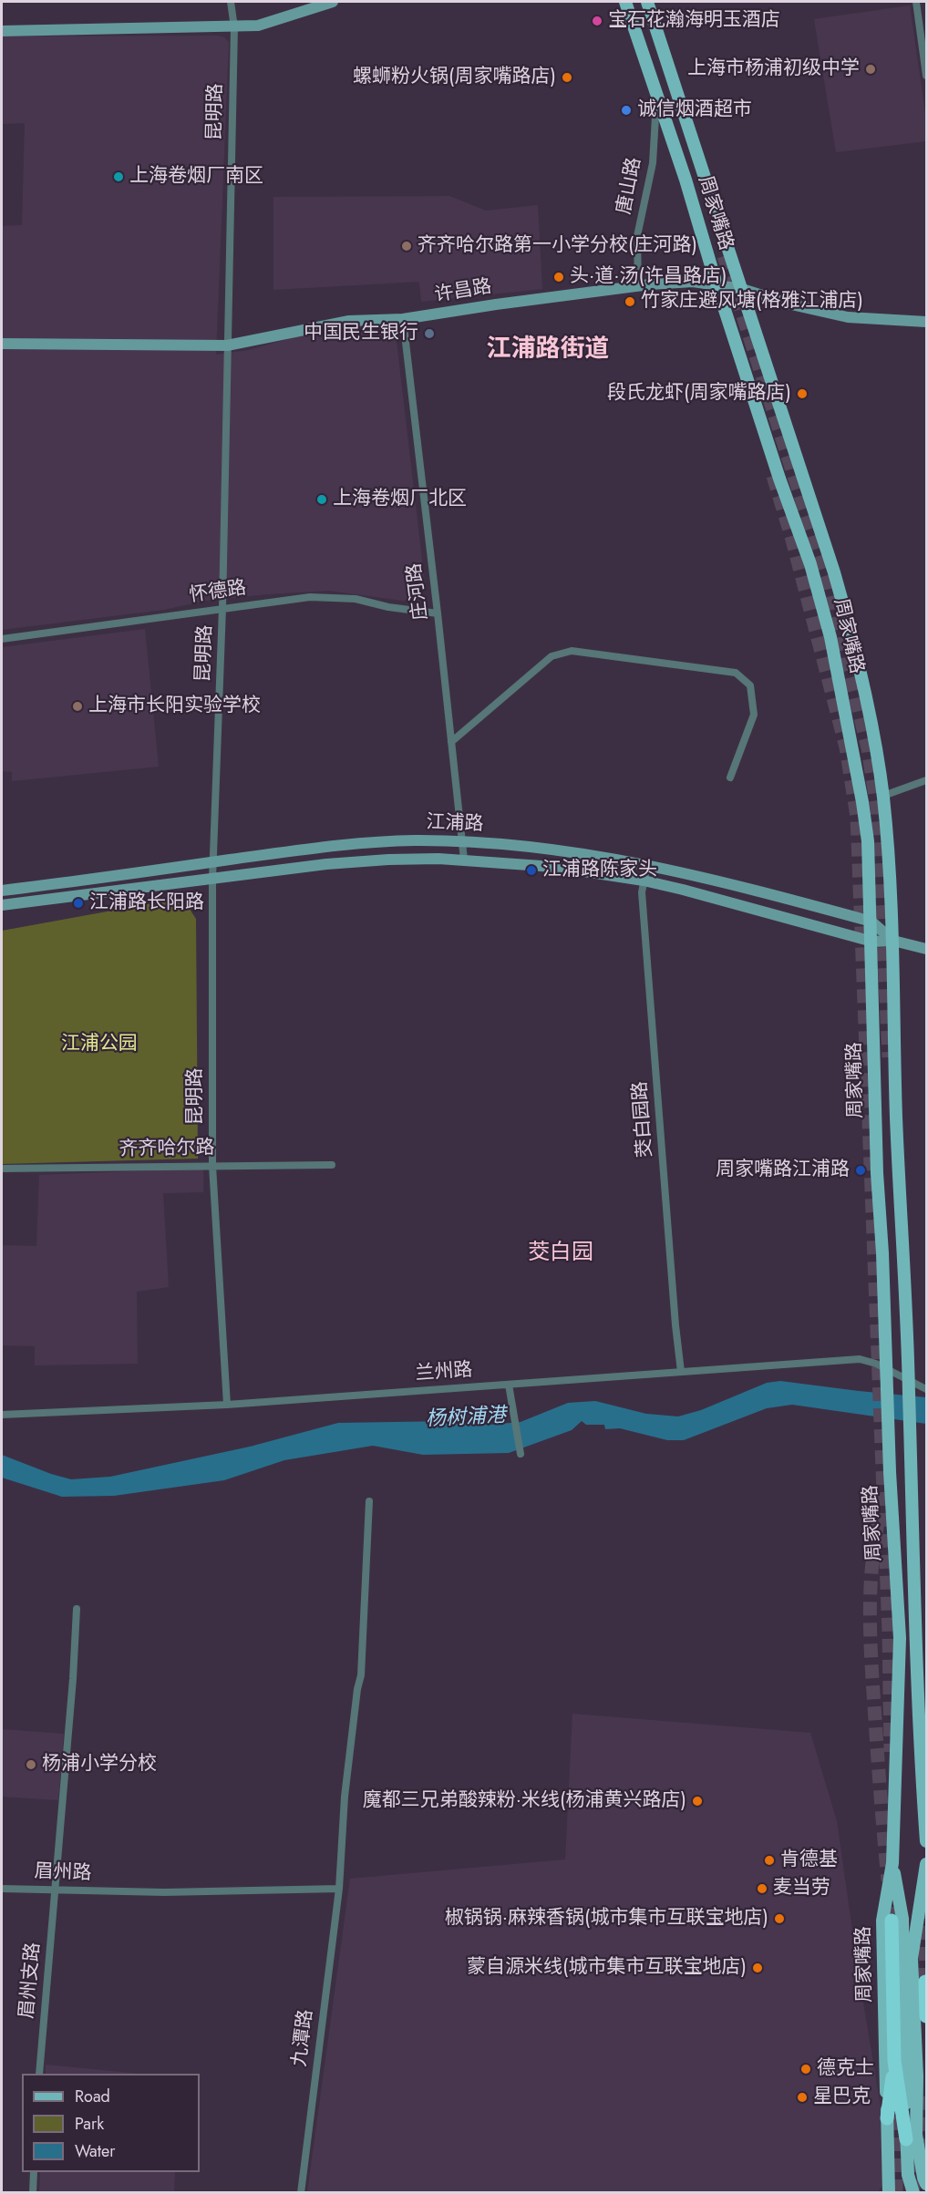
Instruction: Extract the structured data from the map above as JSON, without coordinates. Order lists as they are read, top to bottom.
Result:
{
  "streets": {
    "main road": ["周家嘴路", "许昌路", "江浦路"],
    "street": [
      "昆明路",
      "唐山路",
      "庄河路",
      "怀德路",
      "茭白园路",
      "齐齐哈尔路",
      "兰州路",
      "眉州路",
      "眉州支路",
      "九潭路"
    ]
  },
  "crossings": [
    ["昆明路", "许昌路"],
    ["昆明路", "怀德路"],
    ["昆明路", "江浦路"],
    ["昆明路", "齐齐哈尔路"],
    ["昆明路", "兰州路"],
    ["唐山路", "周家嘴路"],
    ["唐山路", "许昌路"],
    ["周家嘴路", "许昌路"],
    ["周家嘴路", "江浦路"],
    ["周家嘴路", "兰州路"],
    ["许昌路", "庄河路"],
    ["庄河路", "怀德路"],
    ["庄河路", "江浦路"],
    ["江浦路", "茭白园路"],
    ["茭白园路", "兰州路"],
    ["眉州路", "眉州支路"],
    ["眉州路", "九潭路"]
  ],
  "districts": ["江浦路街道", "茭白园"],
  "water": ["杨树浦港"],
  "parks": ["江浦公园"],
  "places": [
    "宝石花瀚海明玉酒店",
    "上海市杨浦初级中学",
    "螺蛳粉火锅(周家嘴路店)",
    "诚信烟酒超市",
    "上海卷烟厂南区",
    "齐齐哈尔路第一小学分校(庄河路)",
    "头·道·汤(许昌路店)",
    "竹家庄避风塘(格雅江浦店)",
    "中国民生银行",
    "段氏龙虾(周家嘴路店)",
    "上海卷烟厂北区",
    "上海市长阳实验学校",
    "江浦路陈家头",
    "江浦路长阳路",
    "周家嘴路江浦路",
    "杨浦小学分校",
    "魔都三兄弟酸辣粉·米线(杨浦黄兴路店)",
    "肯德基",
    "麦当劳",
    "椒锅锅·麻辣香锅(城市集市互联宝地店)",
    "蒙自源米线(城市集市互联宝地店)",
    "德克士",
    "星巴克"
  ],
  "legend": ["Road", "Park", "Water"]
}
